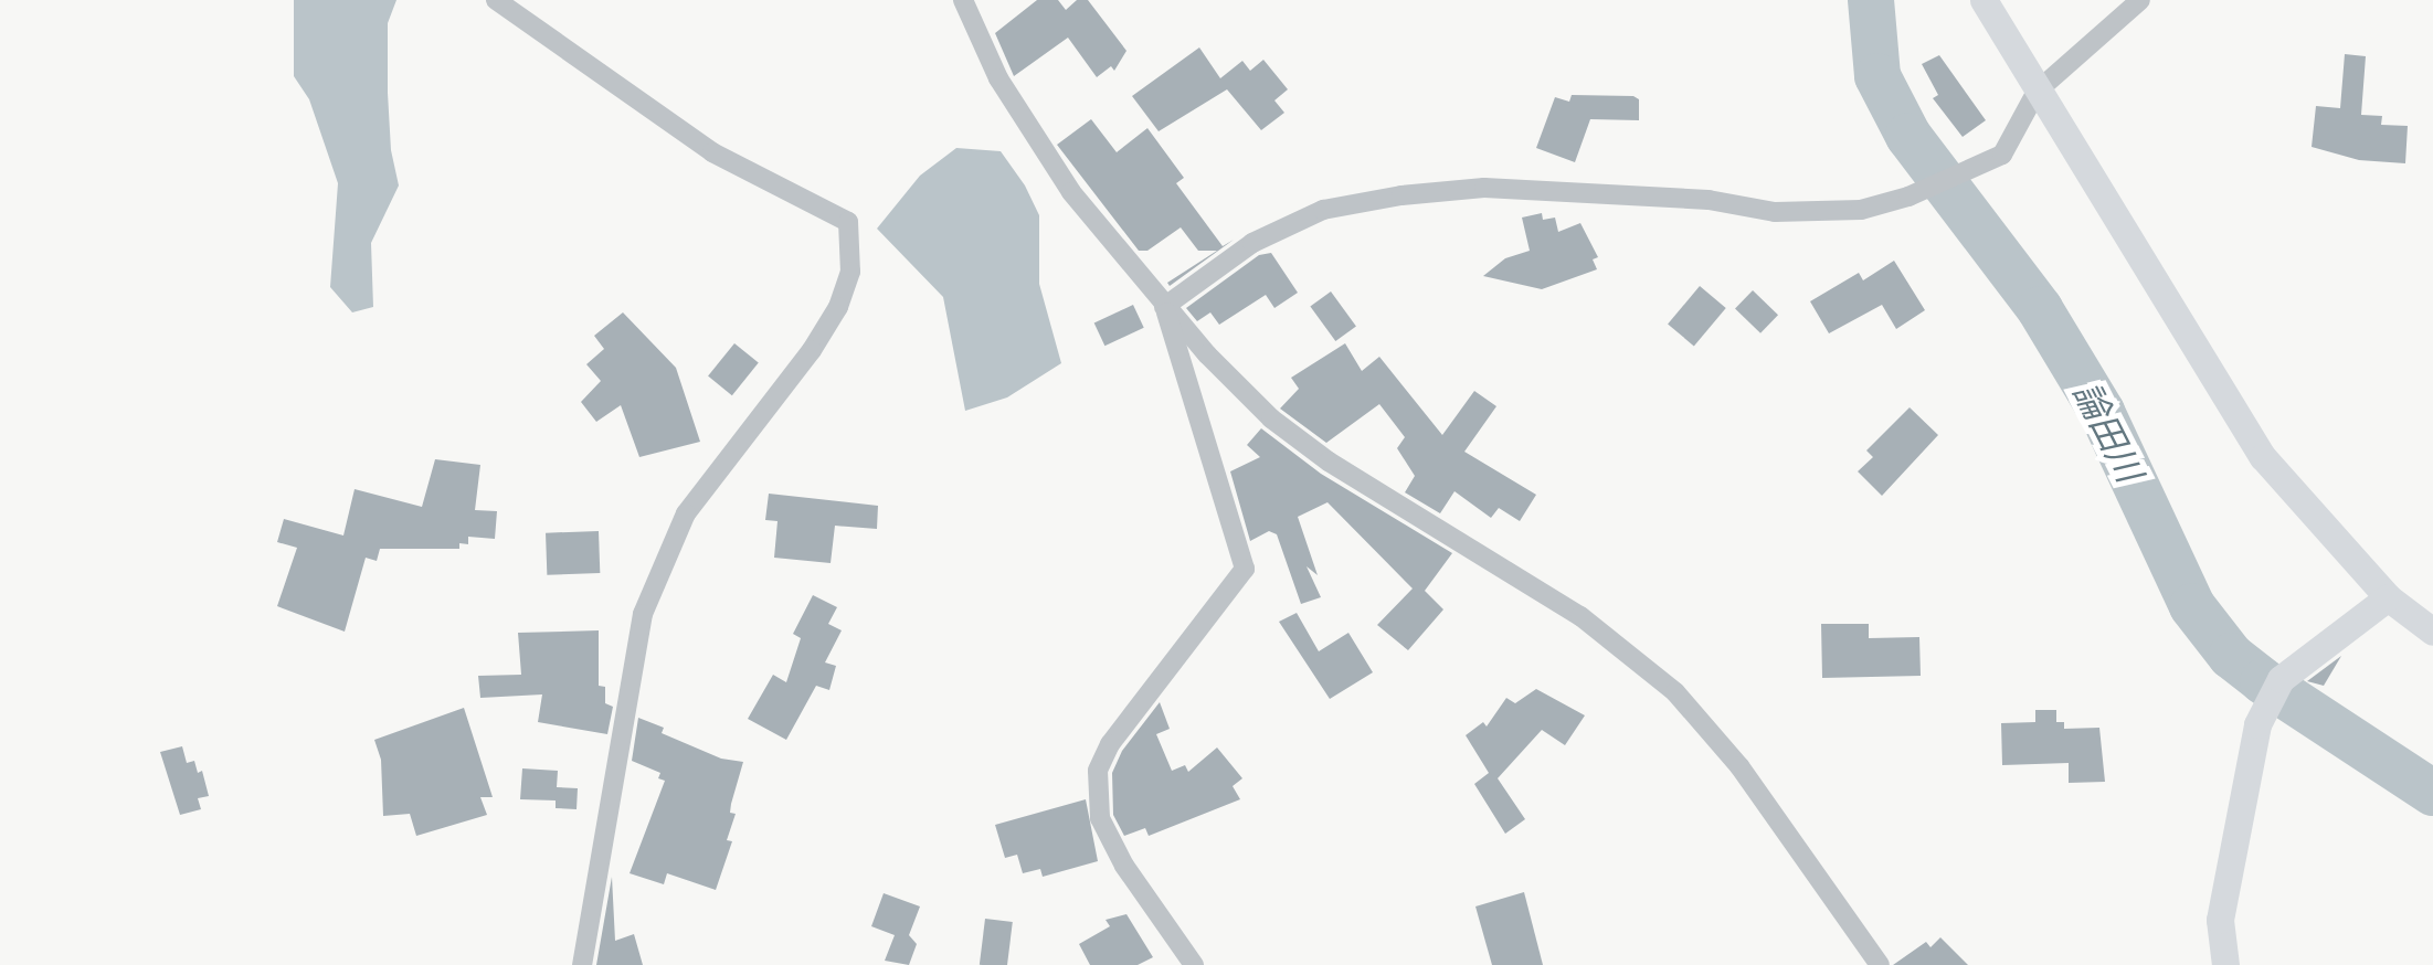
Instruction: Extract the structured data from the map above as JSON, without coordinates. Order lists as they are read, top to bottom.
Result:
{
  "water": ["論田川"]
}
